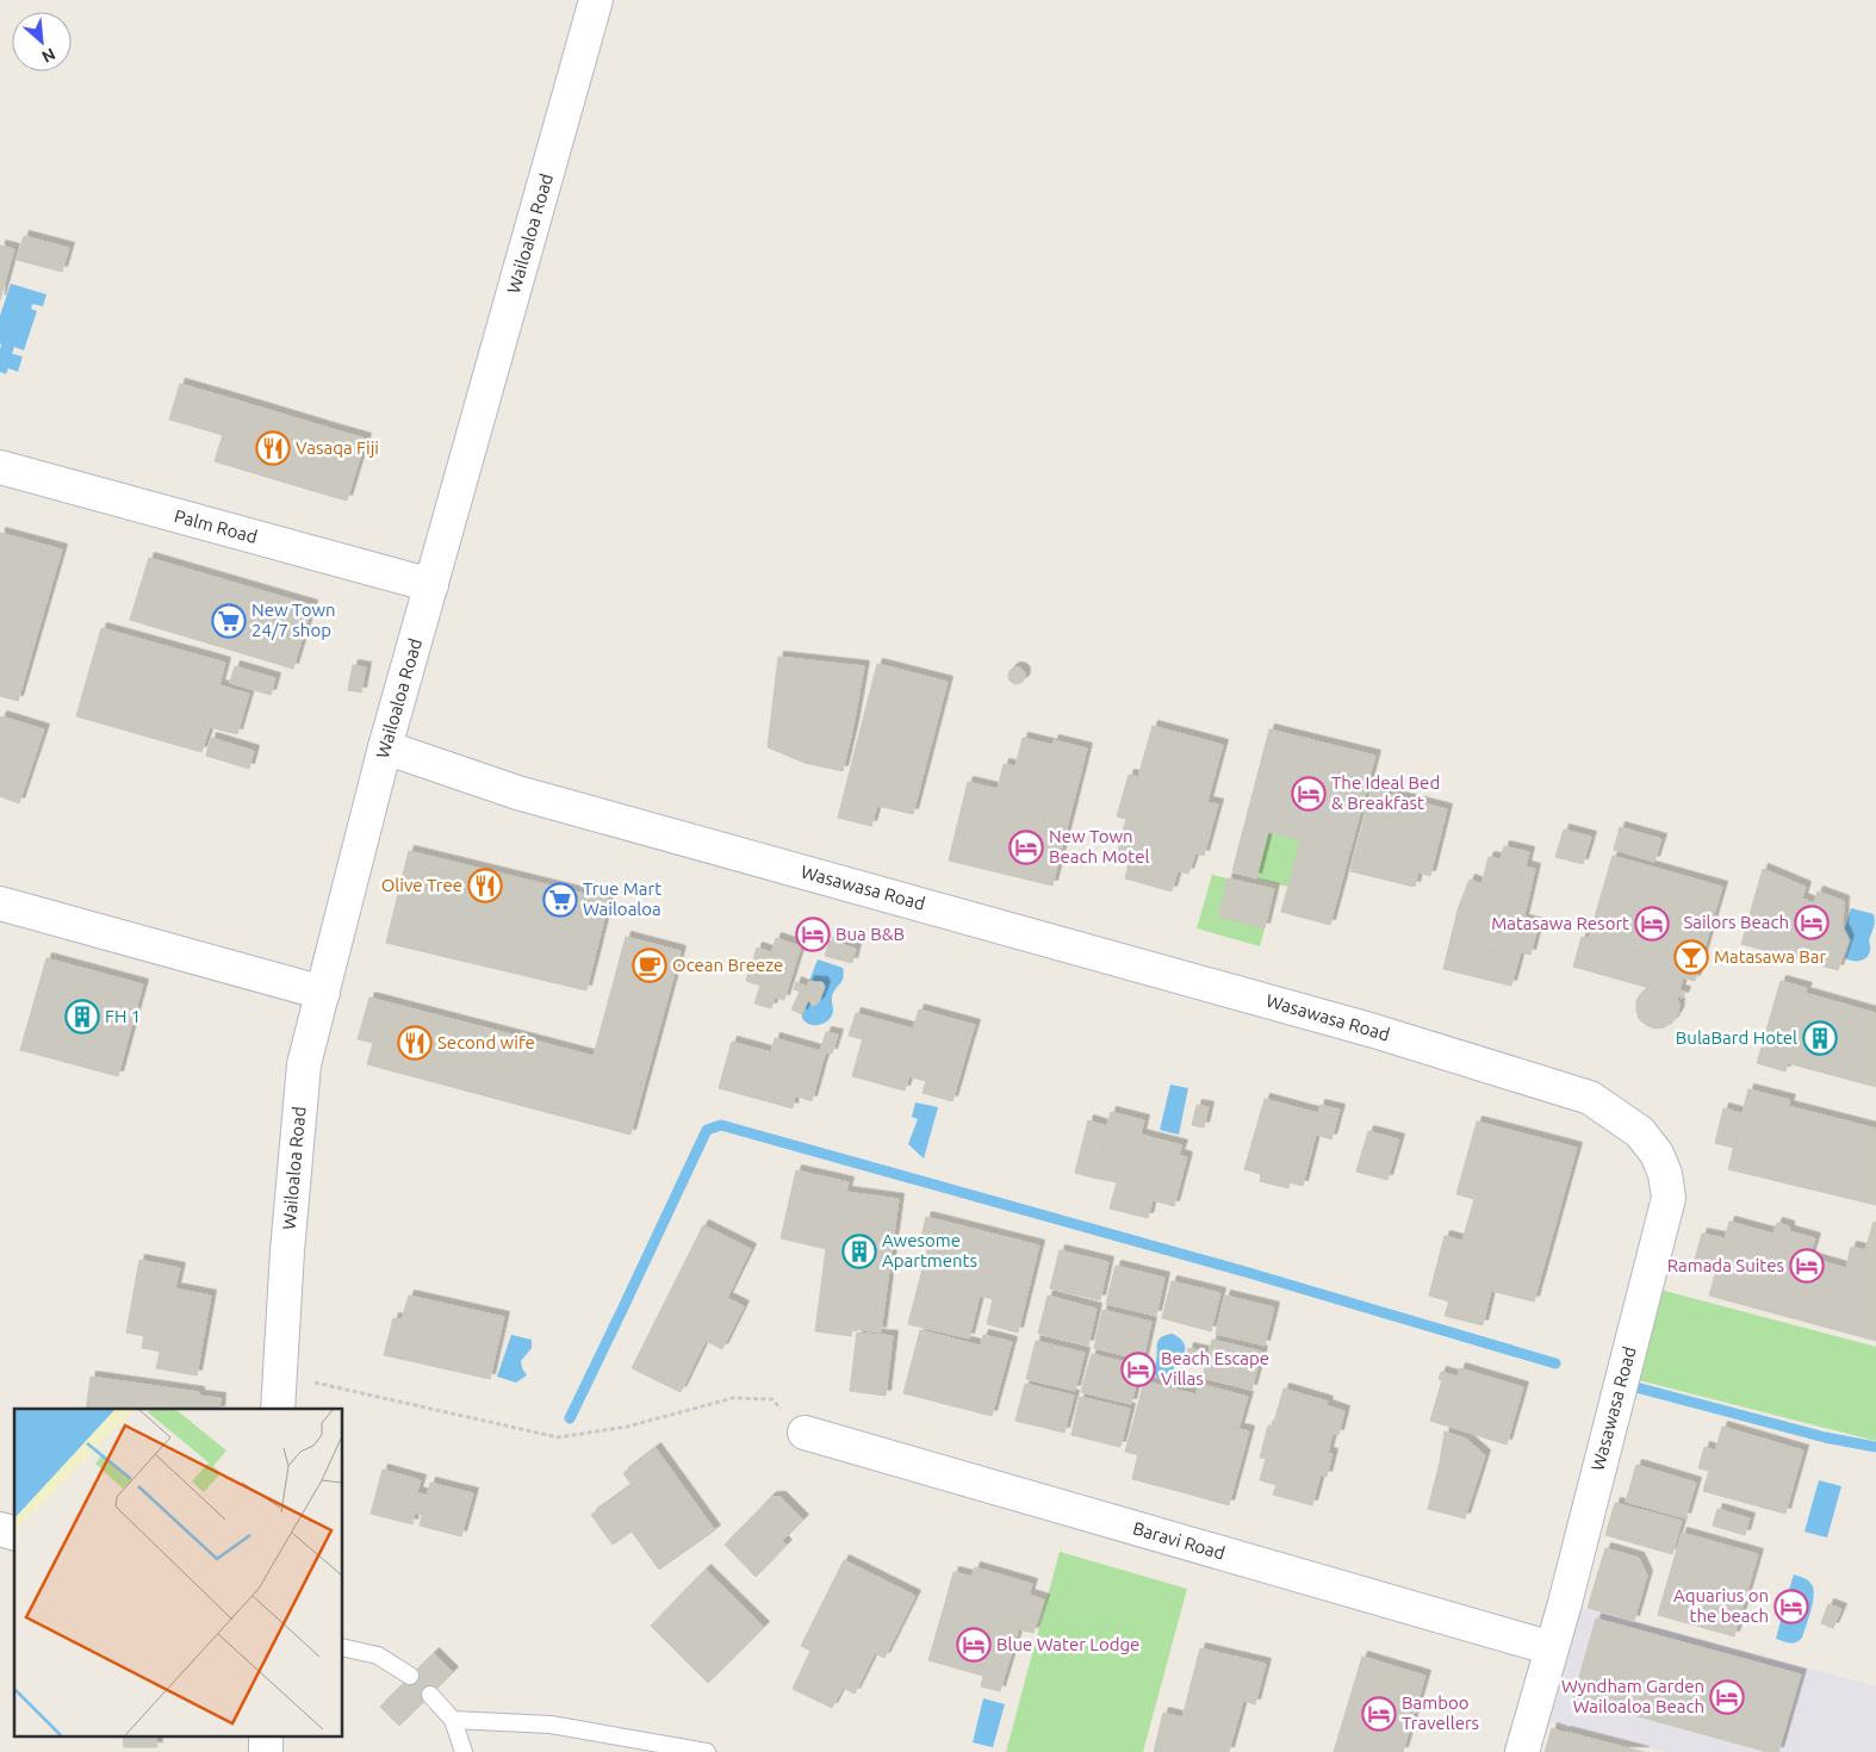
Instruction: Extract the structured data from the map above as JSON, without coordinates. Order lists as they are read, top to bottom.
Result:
{
  "streets": {
    "street": [
      "Wailoaloa Road",
      "Palm Road",
      "Wasawasa Road",
      "Baravi Road"
    ]
  },
  "crossings": [
    ["Wailoaloa Road", "Palm Road"],
    ["Wailoaloa Road", "Wasawasa Road"],
    ["Wasawasa Road", "Baravi Road"]
  ],
  "places": {
    "restaurant": ["Vasaqa Fiji", "Olive Tree", "Second wife"],
    "supermarket": ["New Town 24/7 shop", "True Mart Wailoaloa"],
    "hotel": [
      "The Ideal Bed & Breakfast",
      "New Town Beach Motel",
      "Sailors Beach",
      "Matasawa Resort",
      "Bua B&B",
      "Ramada Suites",
      "Beach Escape Villas",
      "Aquarius on the beach",
      "Blue Water Lodge",
      "Wyndham Garden Wailoaloa Beach",
      "Bamboo Travellers"
    ],
    "bar": ["Matasawa Bar"],
    "cafe": ["Ocean Breeze"],
    "building": ["FH 1", "BulaBard Hotel", "Awesome Apartments"]
  },
  "north": "bottom right"
}
